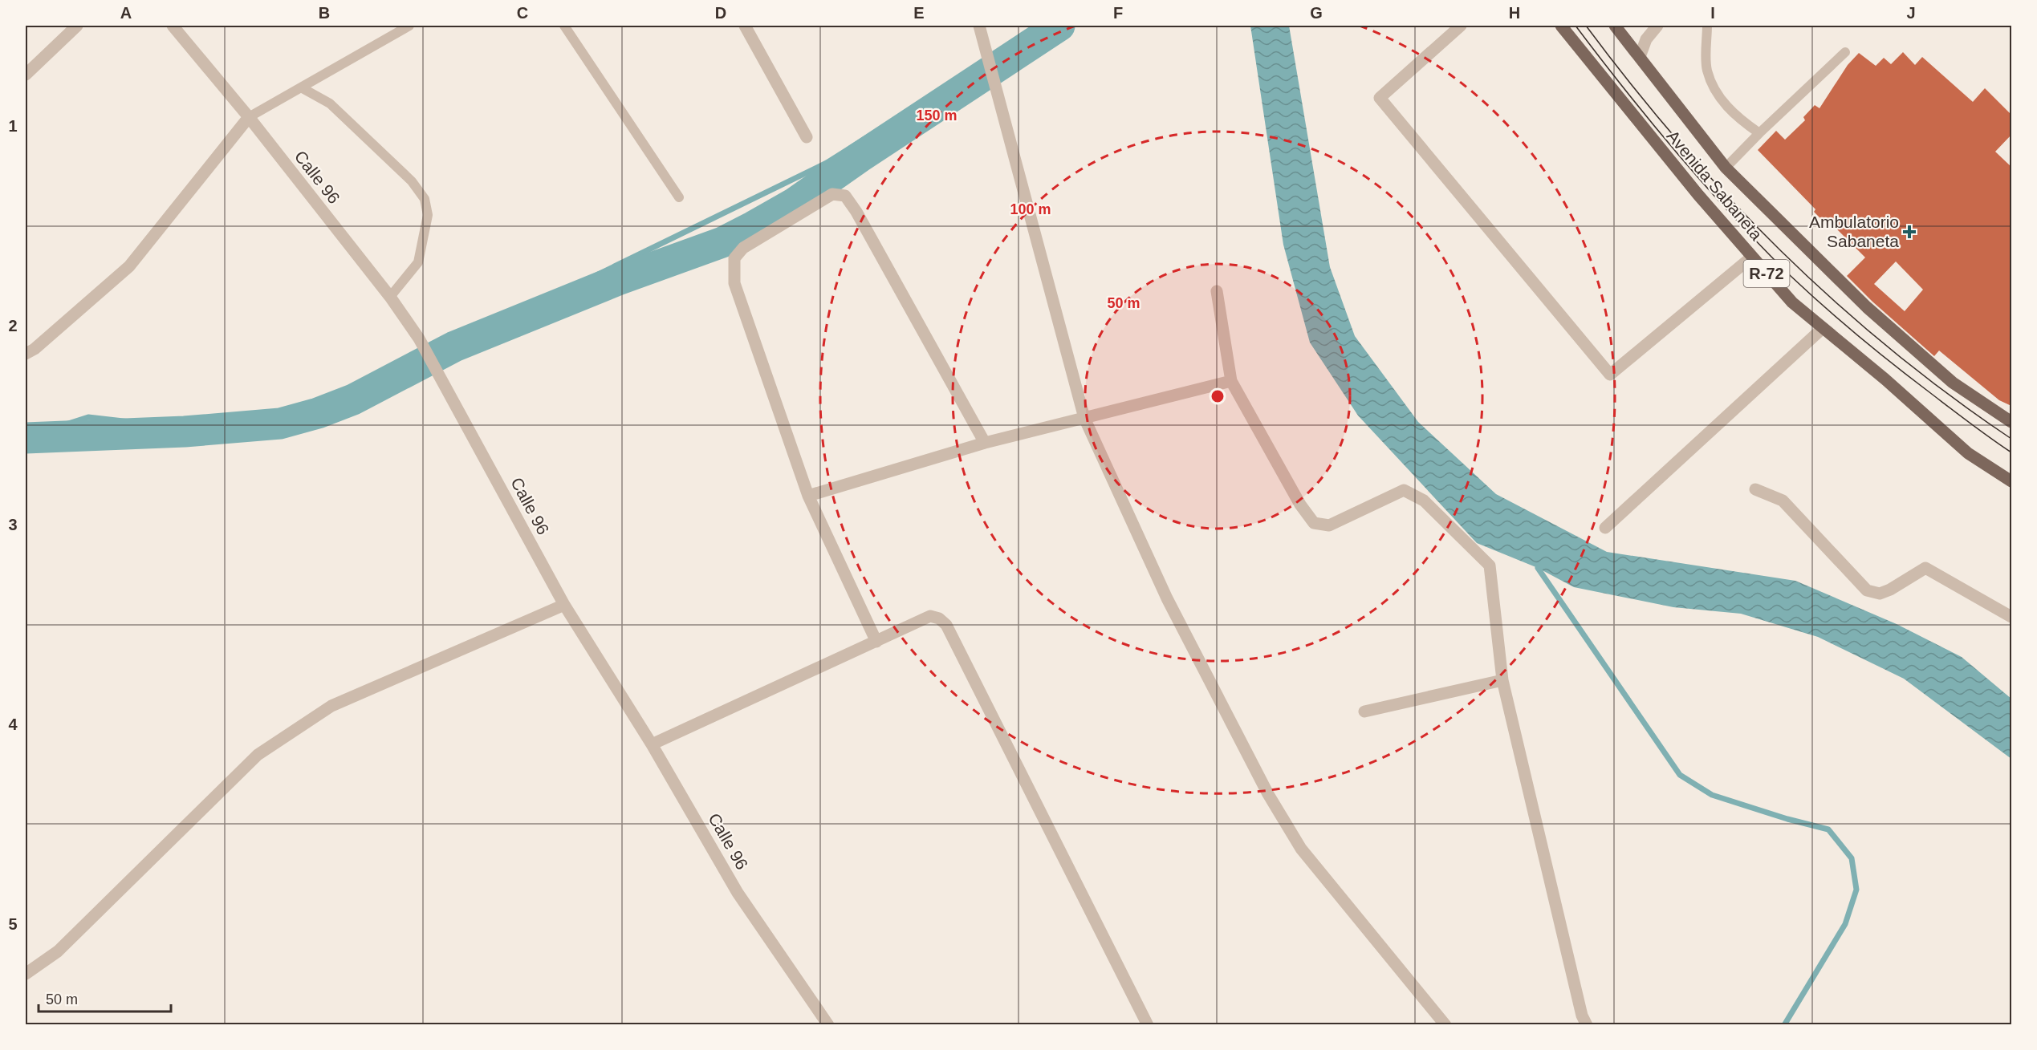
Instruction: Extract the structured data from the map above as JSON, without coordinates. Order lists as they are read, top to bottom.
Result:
{
  "streets": {
    "main road": ["Avenida Sabaneta", "R-72"],
    "street": ["Calle 96"]
  },
  "places": {
    "health": ["Ambulatorio Sabaneta"]
  },
  "scale_bar": "50 m",
  "grid": {
    "columns": [
      "A",
      "B",
      "C",
      "D",
      "E",
      "F",
      "G",
      "H",
      "I",
      "J"
    ],
    "rows": [
      "1",
      "2",
      "3",
      "4",
      "5"
    ]
  },
  "rings": ["150 m", "100 m", "50 m"]
}
